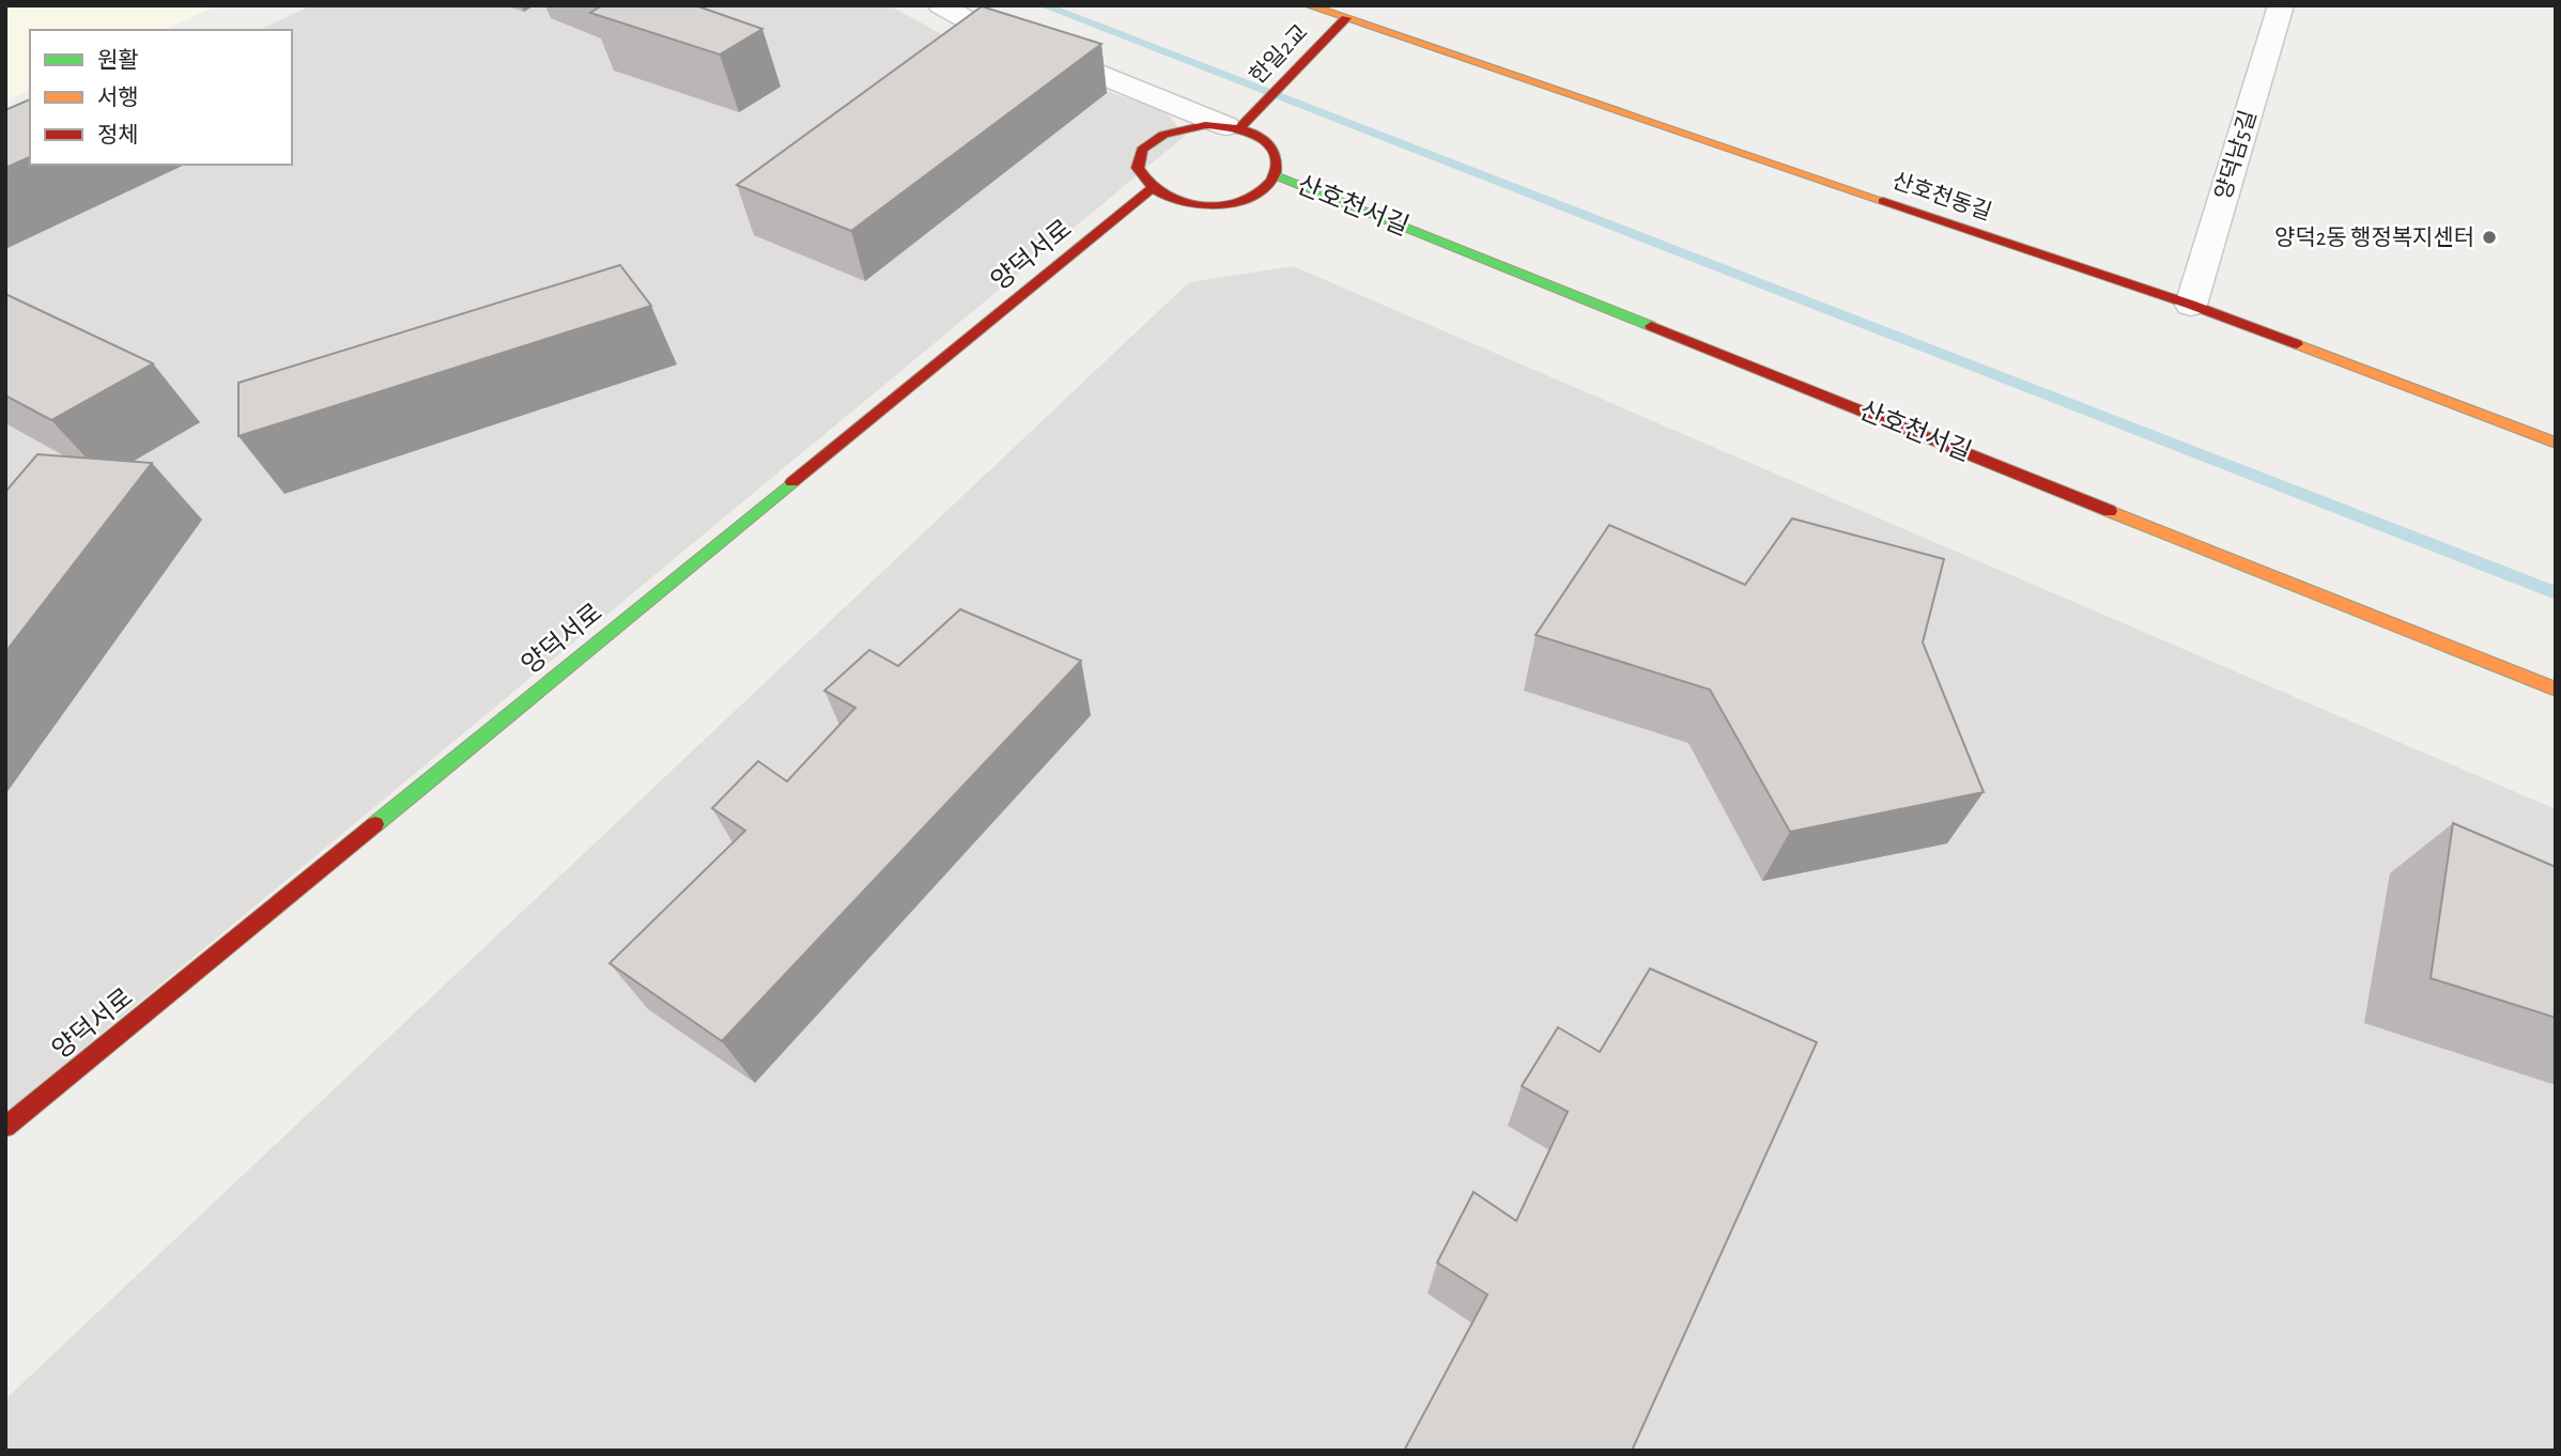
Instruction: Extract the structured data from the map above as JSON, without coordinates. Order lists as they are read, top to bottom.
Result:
{
  "streets": {
    "street": [
      "한일2교",
      "양덕남5길",
      "산호천동길",
      "산호천서길",
      "양덕서로"
    ]
  },
  "crossings": [
    ["한일2교", "산호천동길"],
    ["한일2교", "산호천서길"],
    ["한일2교", "양덕서로"],
    ["양덕남5길", "산호천동길"],
    ["산호천서길", "양덕서로"]
  ],
  "places": ["양덕2동 행정복지센터"],
  "legend": ["원활", "서행", "정체"]
}
